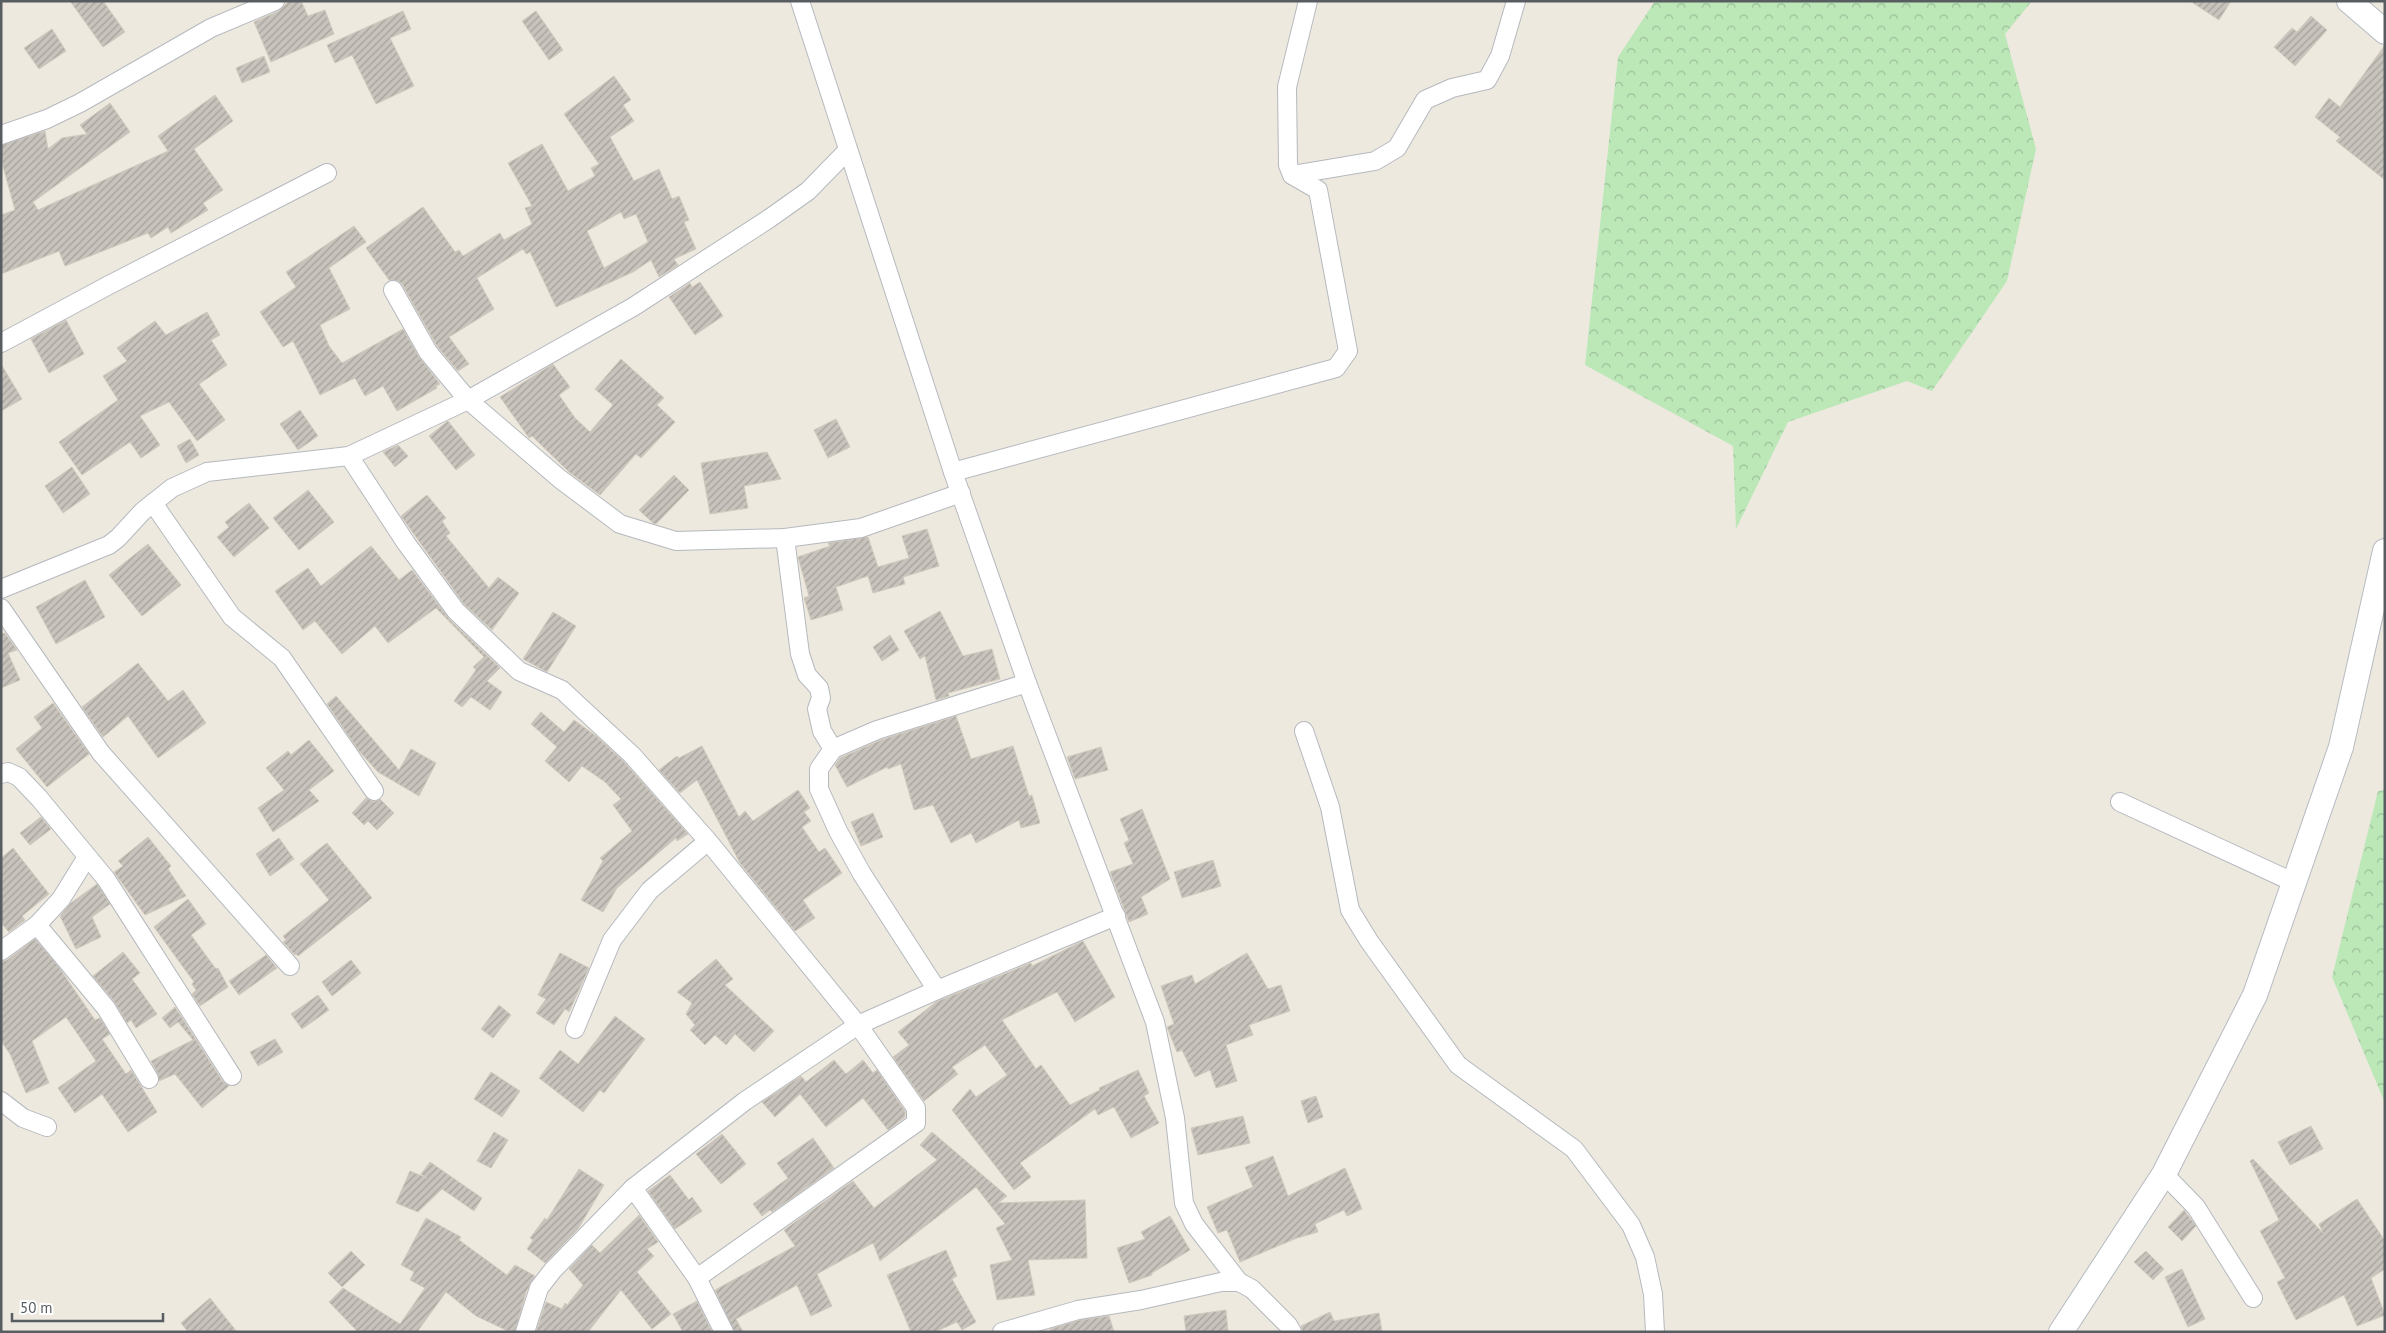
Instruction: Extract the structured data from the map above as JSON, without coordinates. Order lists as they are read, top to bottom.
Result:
{
  "scale_bar": "50 m"
}
